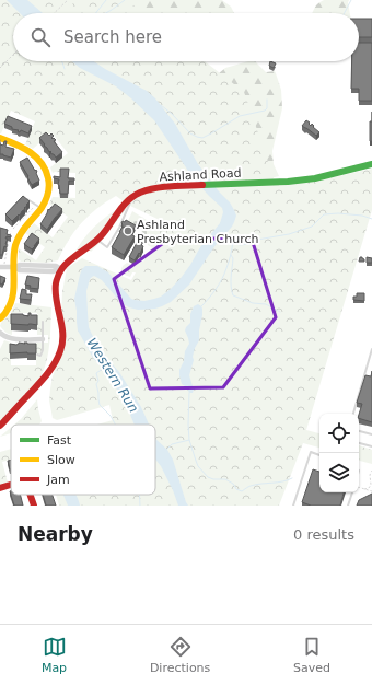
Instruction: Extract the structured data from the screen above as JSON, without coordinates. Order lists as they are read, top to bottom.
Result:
{
  "streets": {
    "main road": ["Ashland Road"]
  },
  "water": ["Western Run"],
  "places": ["Ashland Presbyterian Church"],
  "legend": ["Fast", "Slow", "Jam"],
  "page": {
    "search": "Search here",
    "heading": ["Nearby", "0 results"],
    "nav": ["Map", "Directions", "Saved"]
  }
}
